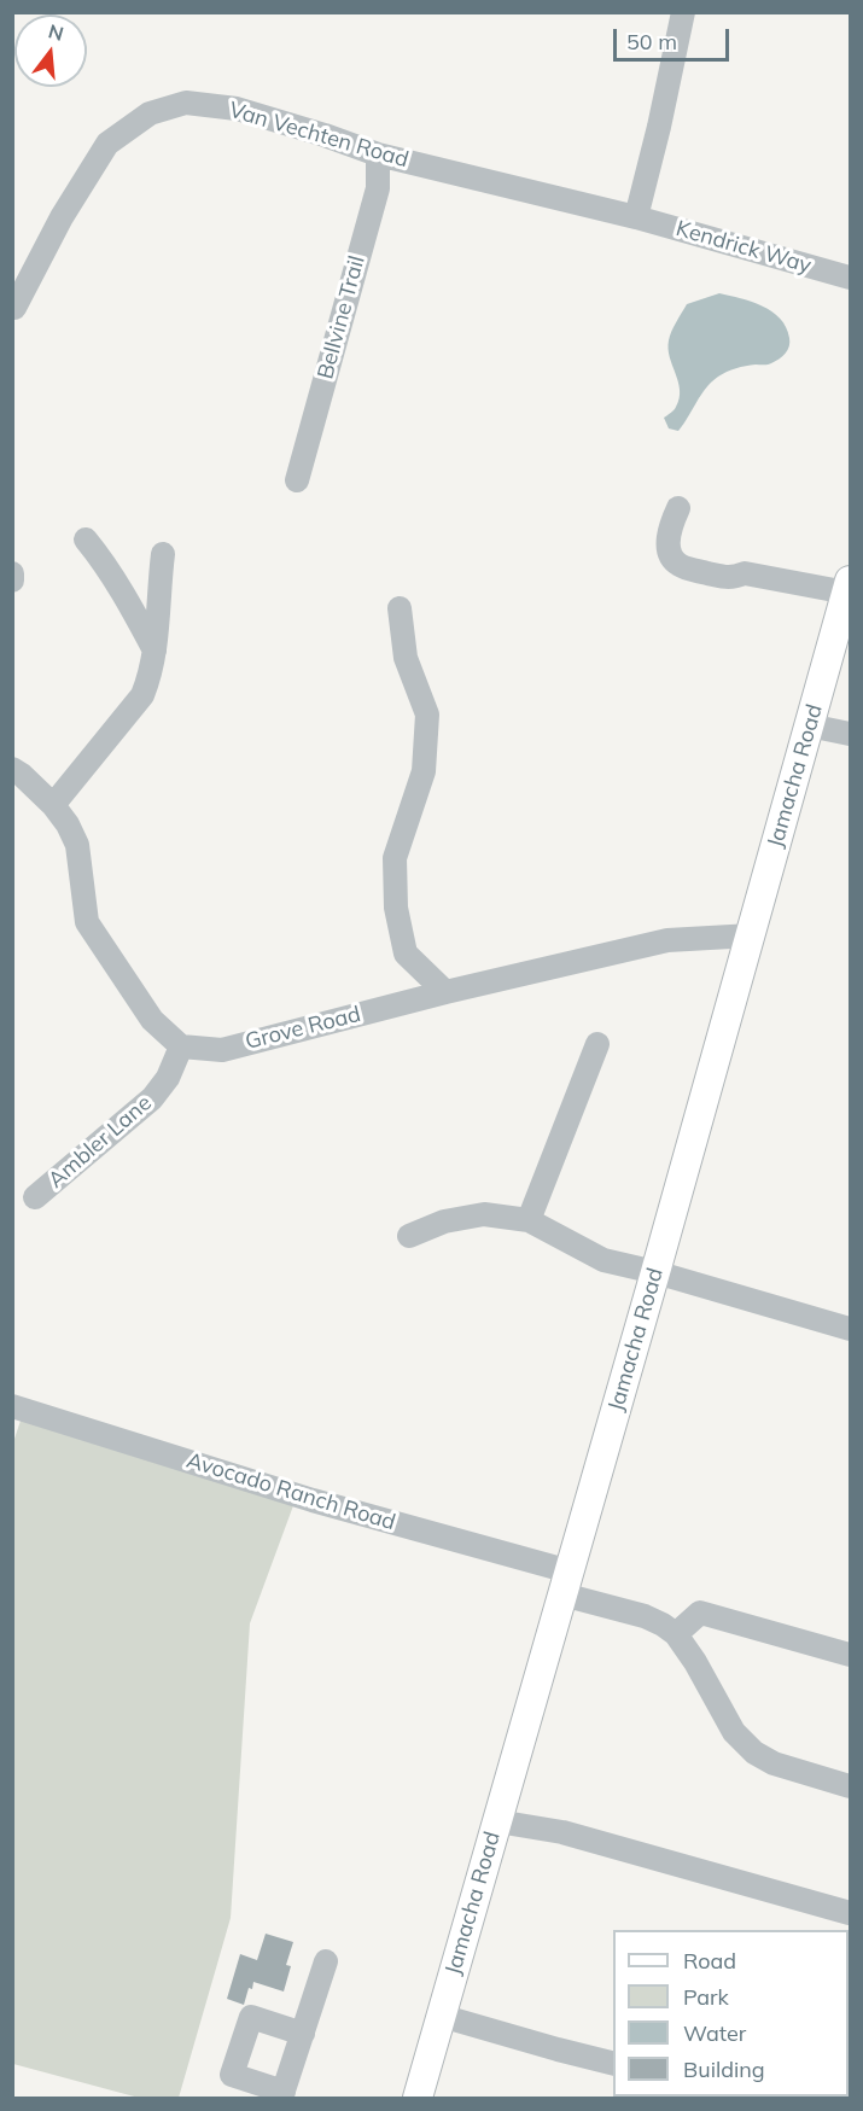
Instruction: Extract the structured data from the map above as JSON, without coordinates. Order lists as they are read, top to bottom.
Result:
{
  "streets": {
    "main road": ["Jamacha Road"],
    "street": [
      "Van Vechten Road",
      "Kendrick Way",
      "Bellvine Trail",
      "Grove Road",
      "Ambler Lane",
      "Avocado Ranch Road"
    ]
  },
  "crossings": [
    ["Van Vechten Road", "Kendrick Way"],
    ["Van Vechten Road", "Bellvine Trail"],
    ["Jamacha Road", "Grove Road"],
    ["Jamacha Road", "Avocado Ranch Road"],
    ["Grove Road", "Ambler Lane"]
  ],
  "legend": [
    "Road",
    "Park",
    "Water",
    "Building"
  ],
  "scale_bar": "50 m",
  "north": "top"
}
